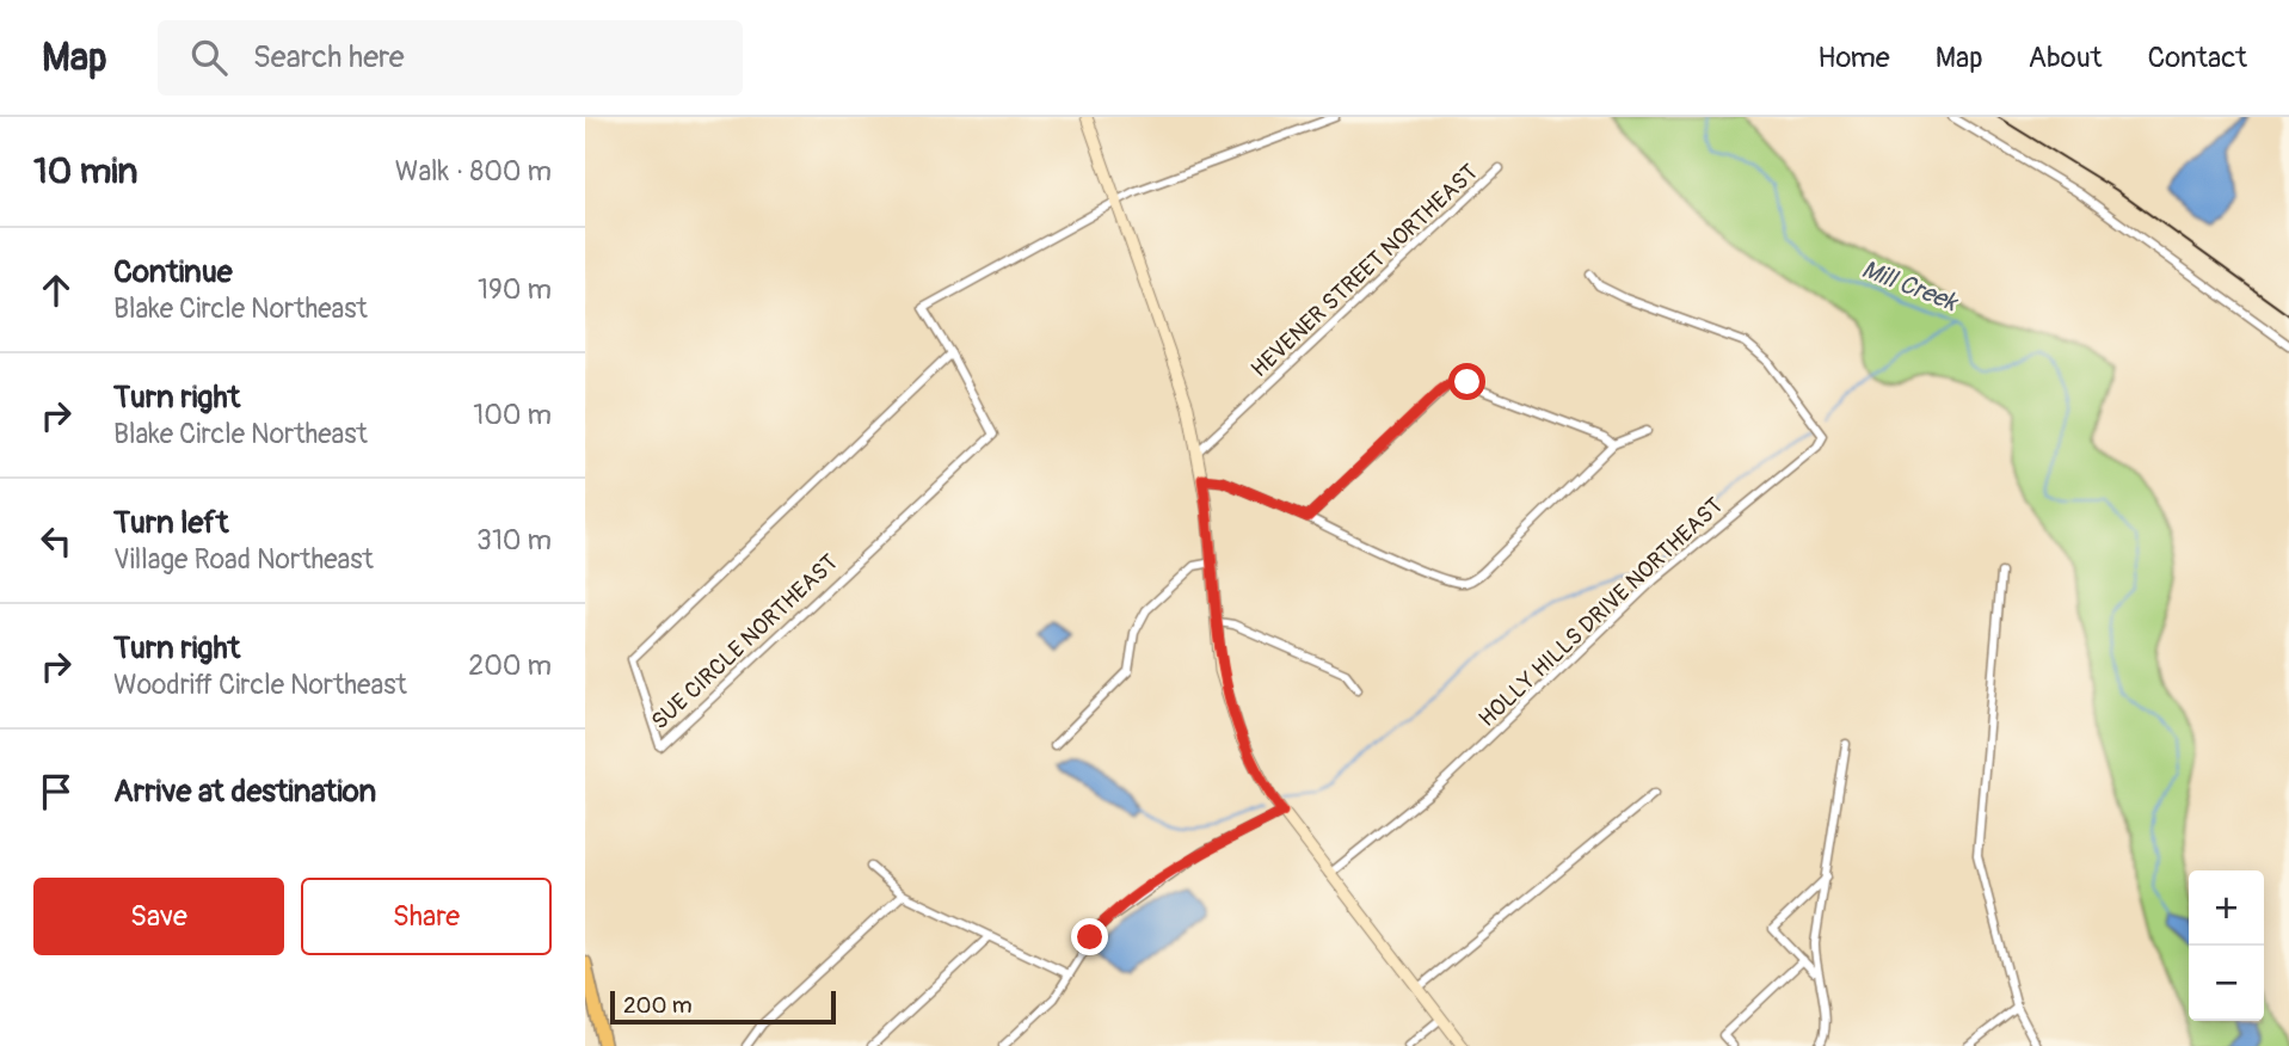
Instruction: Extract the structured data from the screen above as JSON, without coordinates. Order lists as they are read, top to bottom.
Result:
{
  "streets": {
    "street": ["HEVENER STREET NORTHEAST", "HOLLY HILLS DRIVE NORTHEAST", "SUE CIRCLE NORTHEAST"]
  },
  "water": ["Mill Creek"],
  "scale_bar": "200 m",
  "page": {
    "header": "Map",
    "search": "Search here",
    "nav": [
      "Home",
      "Map",
      "About",
      "Contact"
    ],
    "heading": ["10 min", "Walk · 800 m"],
    "list": [
      ["Continue", "Blake Circle Northeast", "190 m"],
      ["Turn right", "Blake Circle Northeast", "100 m"],
      ["Turn left", "Village Road Northeast", "310 m"],
      ["Turn right", "Woodriff Circle Northeast", "200 m"],
      "Arrive at destination"
    ],
    "buttons": ["Save", "Share"],
    "map_buttons": ["+", "−"],
    "scale": "200 m"
  }
}
